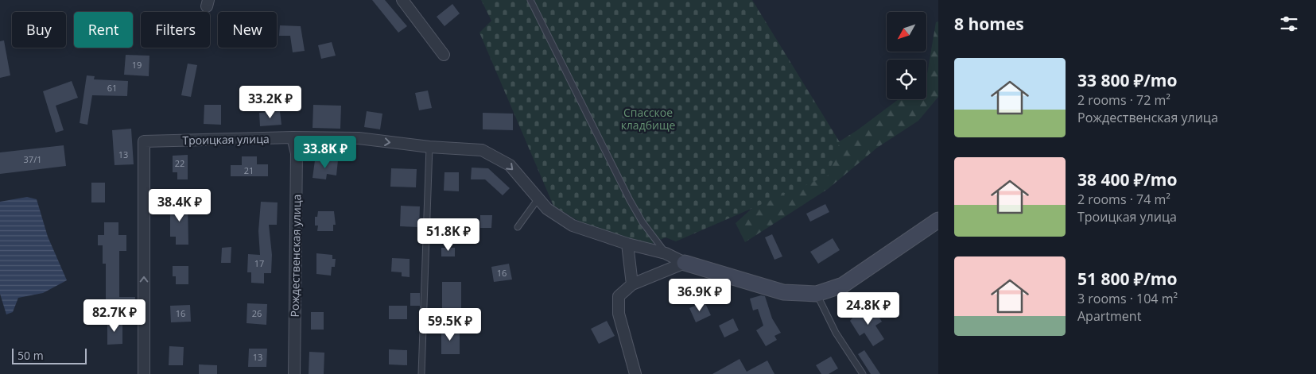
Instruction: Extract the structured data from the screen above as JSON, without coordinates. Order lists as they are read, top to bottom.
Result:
{
  "streets": {
    "street": ["Троицкая улица", "Рождественская улица"]
  },
  "crossings": [
    ["Троицкая улица", "Рождественская улица"]
  ],
  "parks": ["Спасское кладбище"],
  "house_numbers": [
    "19",
    "61",
    "13",
    "37/1",
    "22",
    "21",
    "17",
    "16",
    "16",
    "26",
    "13"
  ],
  "scale_bar": "50 m",
  "north": "bottom left",
  "page": {
    "heading": "8 homes",
    "chip": [
      "Buy",
      "Rent",
      "Filters",
      "New"
    ],
    "list": [
      {
        "name": "33 800 ₽/mo",
        "note": "2 rooms · 72 m² · Рождественская улица"
      },
      {
        "name": "38 400 ₽/mo",
        "note": "2 rooms · 74 m² · Троицкая улица"
      },
      {
        "name": "51 800 ₽/mo",
        "note": "3 rooms · 104 m² · Apartment"
      }
    ],
    "price": [
      "33.2K ₽",
      "33.8K ₽",
      "38.4K ₽",
      "51.8K ₽",
      "36.9K ₽",
      "24.8K ₽",
      "82.7K ₽",
      "59.5K ₽"
    ],
    "scale": "50 m"
  }
}
